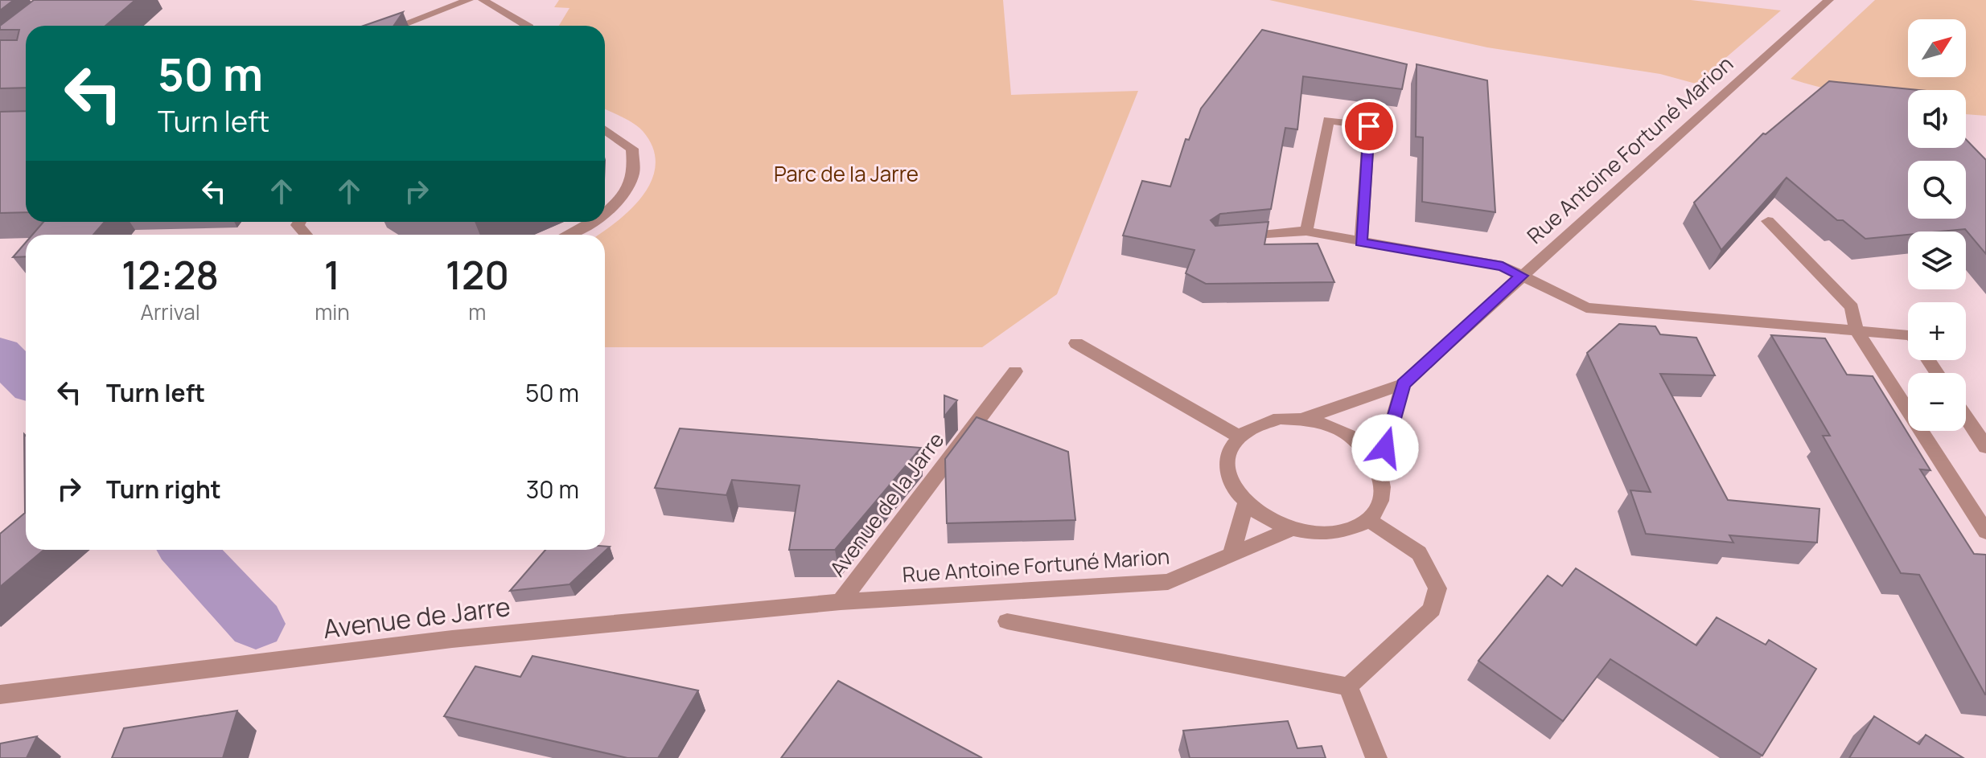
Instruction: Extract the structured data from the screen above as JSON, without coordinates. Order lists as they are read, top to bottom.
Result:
{
  "streets": {
    "street": ["Rue Antoine Fortuné Marion", "Avenue de la Jarre", "Avenue de Jarre"]
  },
  "crossings": [
    ["Rue Antoine Fortuné Marion", "Avenue de la Jarre"],
    ["Rue Antoine Fortuné Marion", "Avenue de Jarre"],
    ["Avenue de la Jarre", "Avenue de Jarre"]
  ],
  "parks": ["Parc de la Jarre"],
  "north": "top right",
  "page": {
    "map_buttons": ["+", "−"],
    "turn": ["50 m", "Turn left"],
    "eta": [
      "12:28",
      "Arrival",
      "1",
      "min",
      "120",
      "m"
    ],
    "list": [
      {
        "name": "Turn left",
        "value": "50 m"
      },
      {
        "name": "Turn right",
        "value": "30 m"
      }
    ]
  }
}
